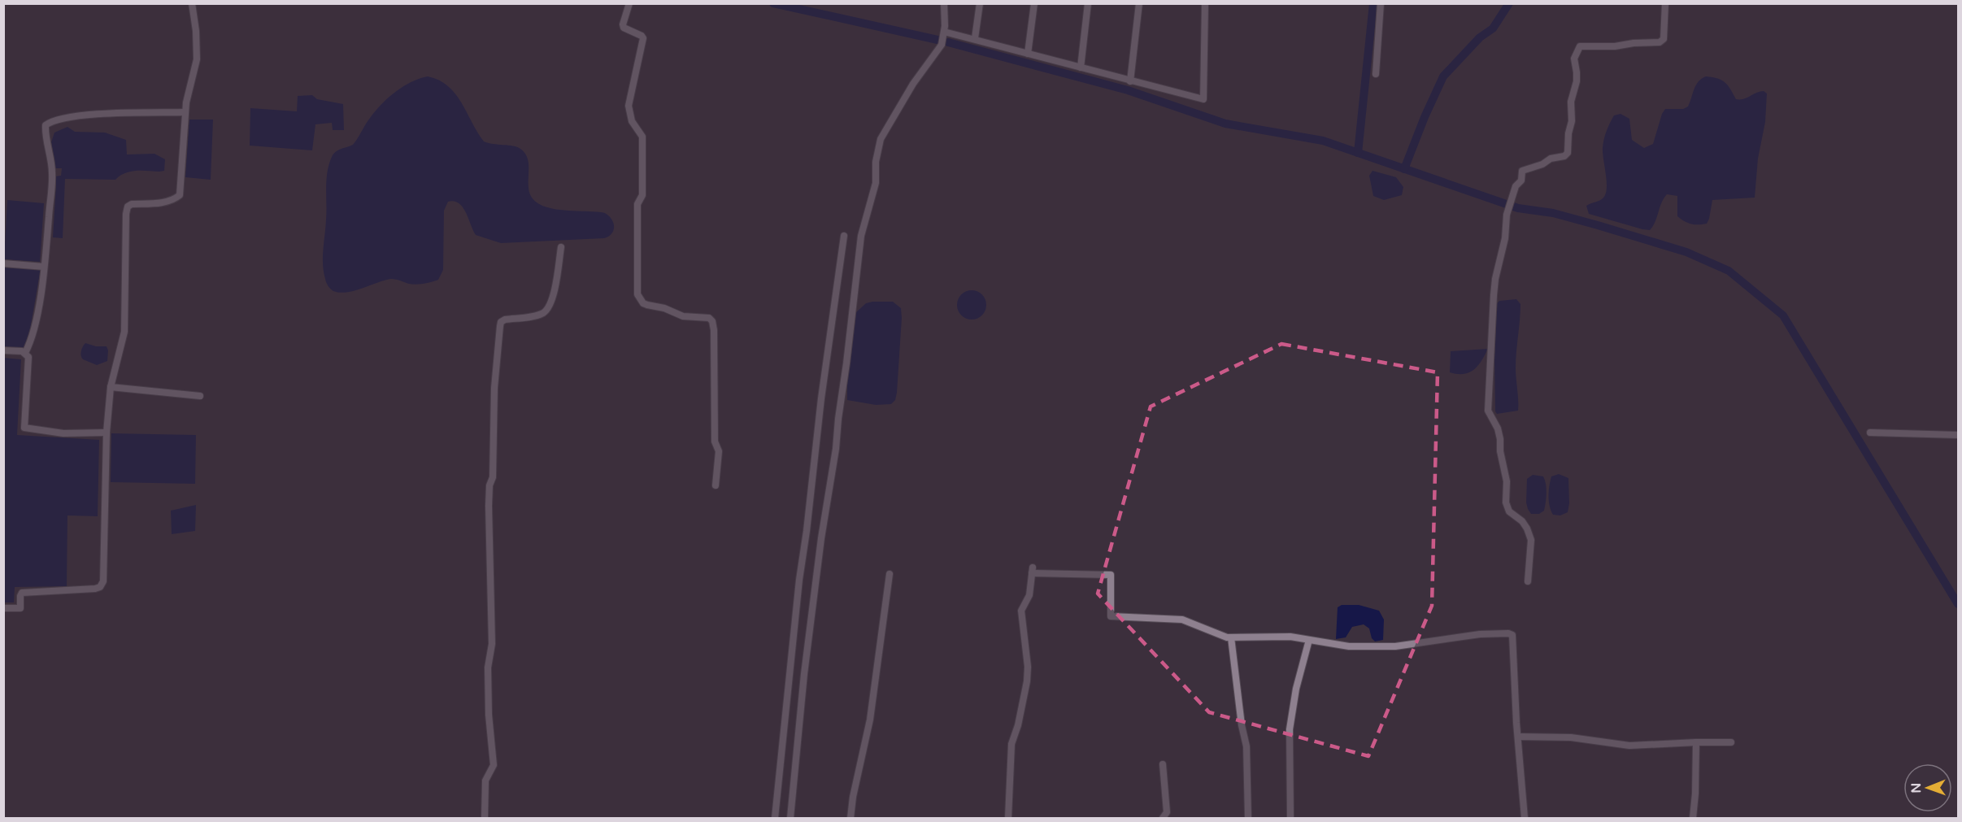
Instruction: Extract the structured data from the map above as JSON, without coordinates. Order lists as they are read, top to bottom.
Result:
{
  "north": "left"
}
